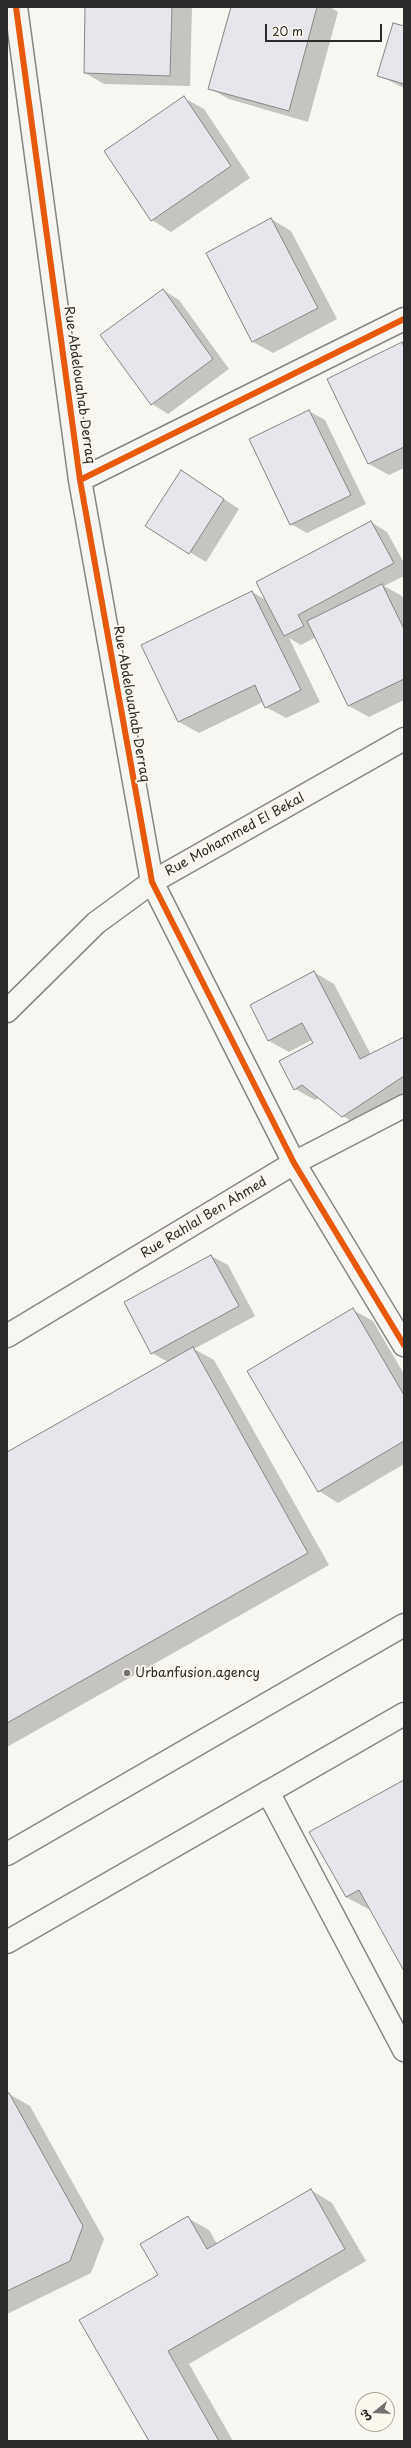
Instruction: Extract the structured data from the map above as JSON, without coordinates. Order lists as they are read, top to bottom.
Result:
{
  "streets": {
    "street": ["Rue Abdelouahab Derraq", "Rue Mohammed El Bekal", "Rue Rahlal Ben Ahmed"]
  },
  "crossings": [
    ["Rue Abdelouahab Derraq", "Rue Mohammed El Bekal"],
    ["Rue Abdelouahab Derraq", "Rue Rahlal Ben Ahmed"]
  ],
  "places": ["Urbanfusion.agency"],
  "scale_bar": "20 m",
  "north": "left"
}
